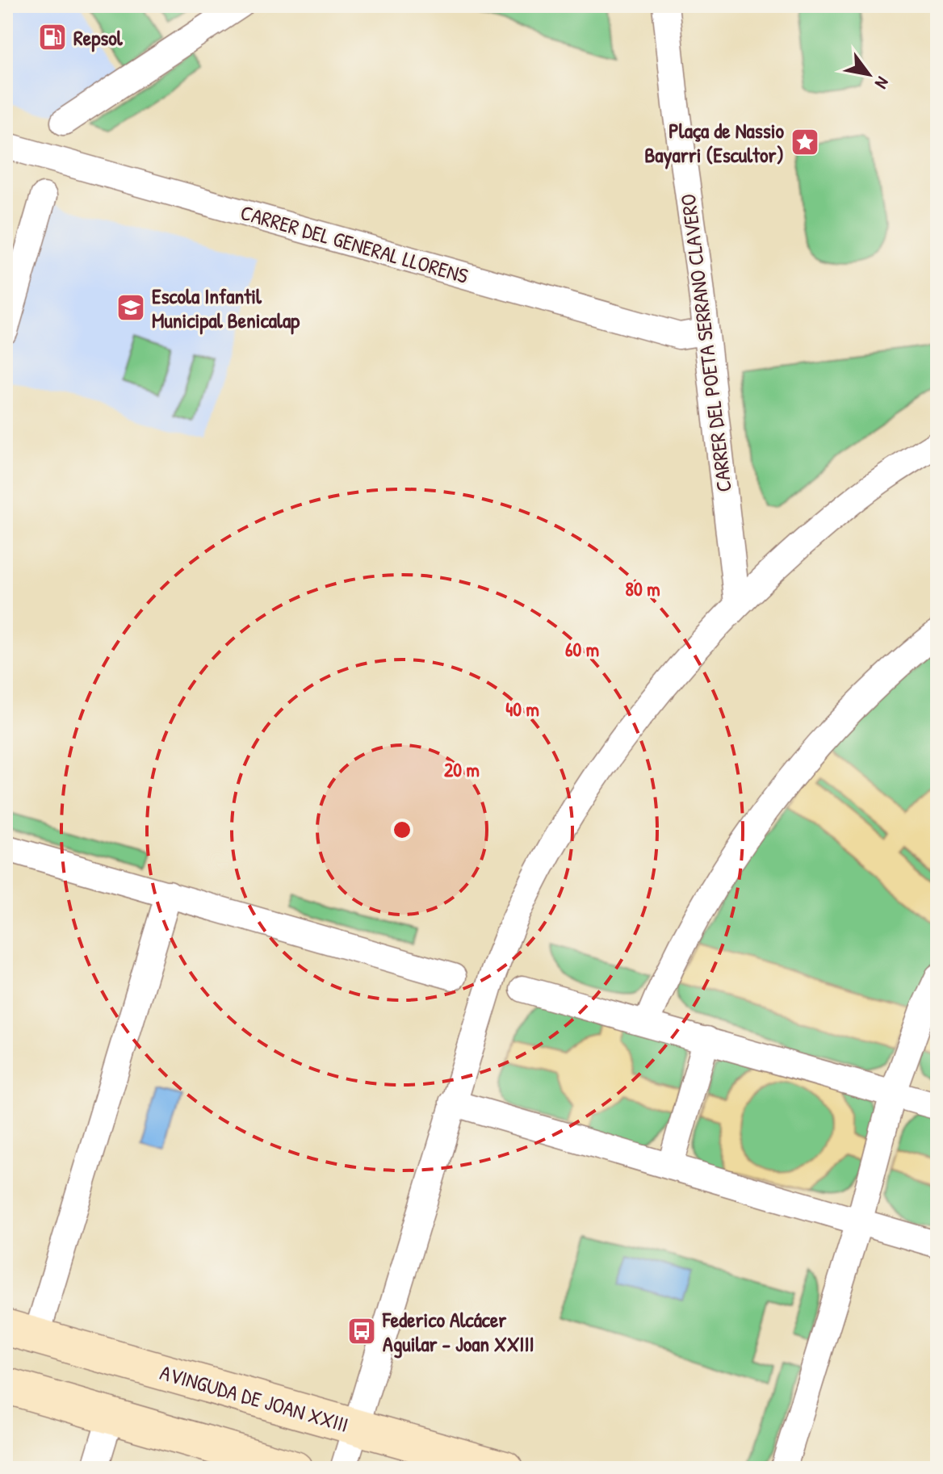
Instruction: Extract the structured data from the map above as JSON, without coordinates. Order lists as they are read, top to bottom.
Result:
{
  "streets": {
    "main road": ["AVINGUDA DE JOAN XXIII"],
    "street": ["CARRER DEL GENERAL LLORENS", "CARRER DEL POETA SERRANO CLAVERO"]
  },
  "crossings": [
    ["CARRER DEL GENERAL LLORENS", "CARRER DEL POETA SERRANO CLAVERO"]
  ],
  "places": {
    "fuel station": ["Repsol"],
    "place": ["Plaça de Nassio Bayarri (Escultor)"],
    "school or university": ["Escola Infantil Municipal Benicalap"],
    "bus stop": ["Federico Alcácer Aguilar - Joan XXIII"]
  },
  "north": "bottom right",
  "rings": [
    "80 m",
    "60 m",
    "40 m",
    "20 m"
  ]
}
